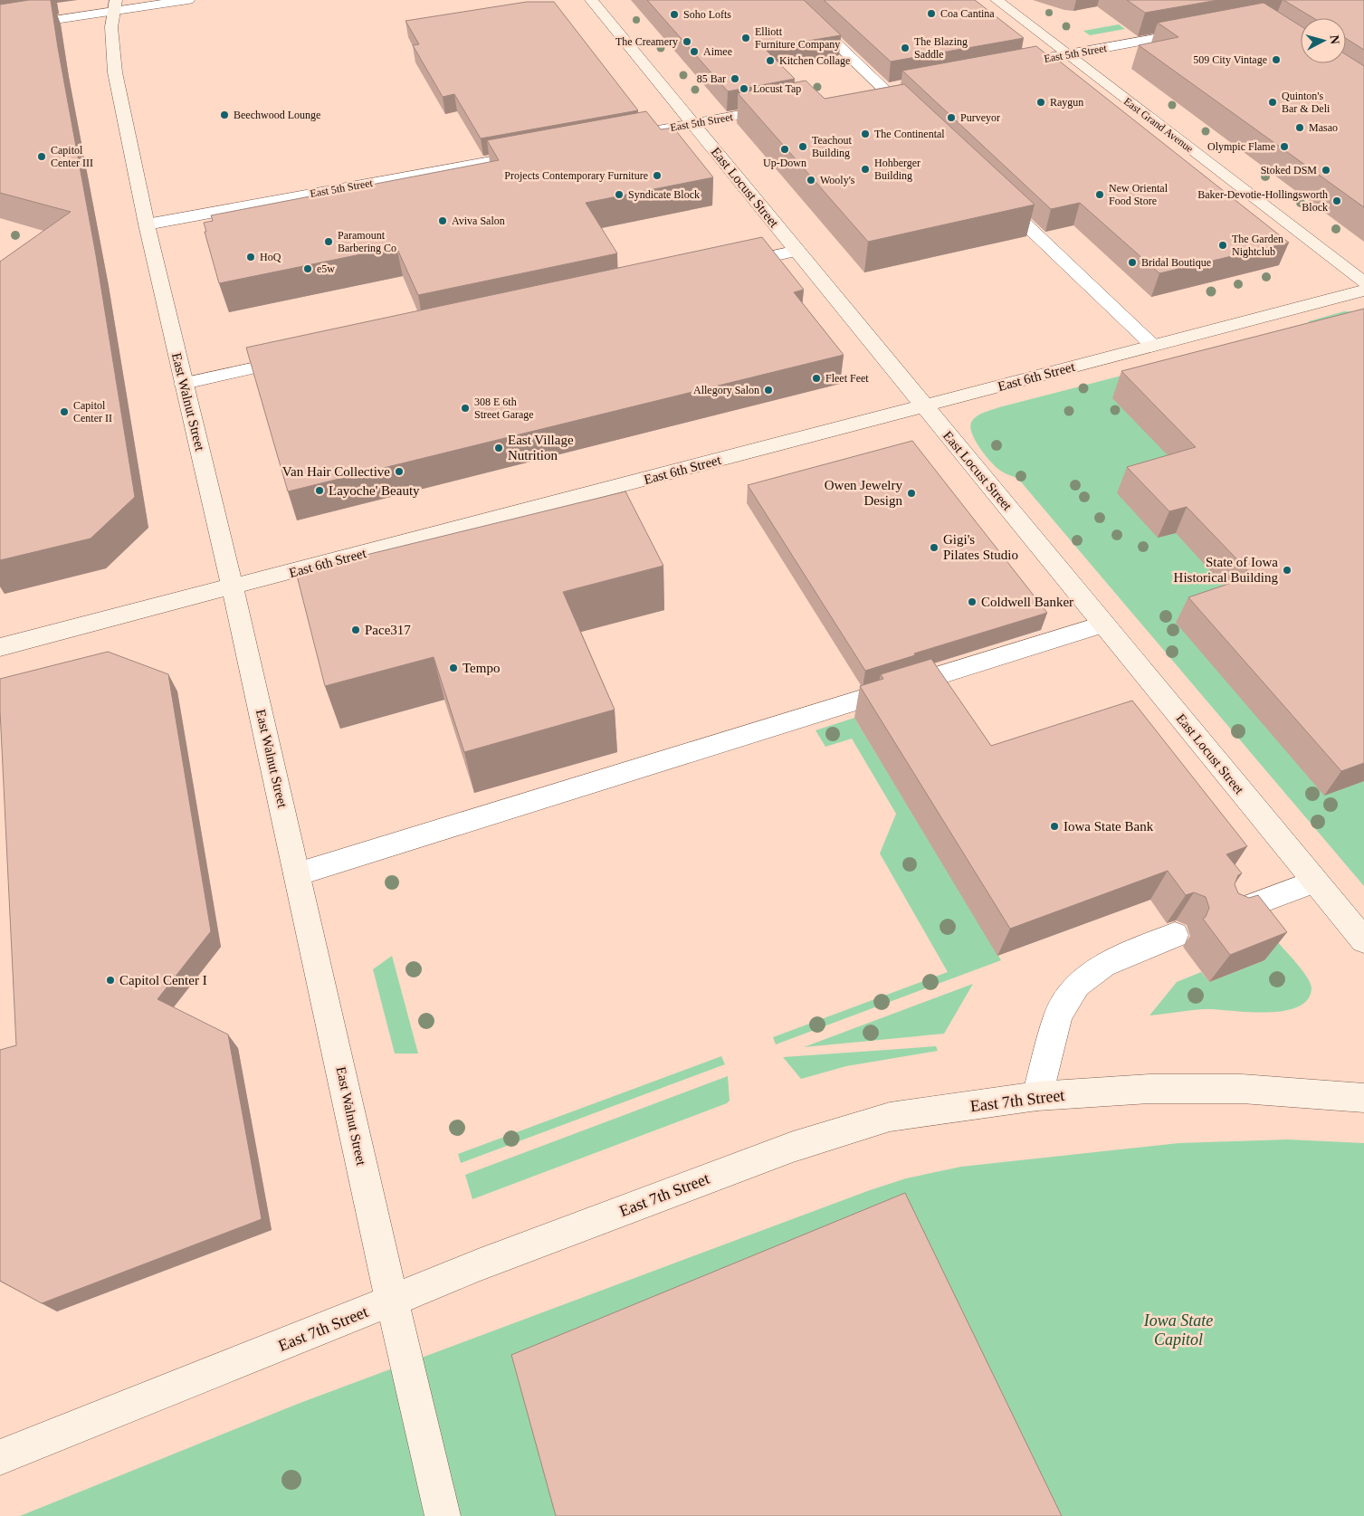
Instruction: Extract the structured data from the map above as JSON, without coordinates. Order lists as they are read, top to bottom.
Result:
{
  "streets": {
    "main road": [
      "East Grand Avenue",
      "East Locust Street",
      "East 6th Street",
      "East Walnut Street",
      "East 7th Street"
    ],
    "street": ["East 5th Street"]
  },
  "crossings": [
    ["East 5th Street", "East Grand Avenue"],
    ["East 5th Street", "East Locust Street"],
    ["East 5th Street", "East Walnut Street"],
    ["East Locust Street", "East 6th Street"],
    ["East 6th Street", "East Walnut Street"],
    ["East Walnut Street", "East 7th Street"]
  ],
  "parks": ["Iowa State Capitol"],
  "places": [
    "Coa Cantina",
    "Soho Lofts",
    "Elliott Furniture Company",
    "The Creamery",
    "The Blazing Saddle",
    "Aimee",
    "509 City Vintage",
    "Kitchen Collage",
    "85 Bar",
    "Locust Tap",
    "Raygun",
    "Quinton's Bar & Deli",
    "Beechwood Lounge",
    "Purveyor",
    "Masao",
    "The Continental",
    "Teachout Building",
    "Olympic Flame",
    "Up-Down",
    "Capitol Center III",
    "Hohberger Building",
    "Stoked DSM",
    "Projects Contemporary Furniture",
    "Wooly's",
    "Syndicate Block",
    "New Oriental Food Store",
    "Baker-Devotie-Hollingsworth Block",
    "Aviva Salon",
    "Paramount Barbering Co",
    "The Garden Nightclub",
    "HoQ",
    "Bridal Boutique",
    "e5w",
    "Fleet Feet",
    "Allegory Salon",
    "308 E 6th Street Garage",
    "Capitol Center II",
    "East Village Nutrition",
    "Van Hair Collective",
    "Layoche' Beauty",
    "Owen Jewelry Design",
    "Gigi's Pilates Studio",
    "State of Iowa Historical Building",
    "Coldwell Banker",
    "Pace317",
    "Tempo",
    "Iowa State Bank",
    "Capitol Center I"
  ],
  "north": "right"
}
